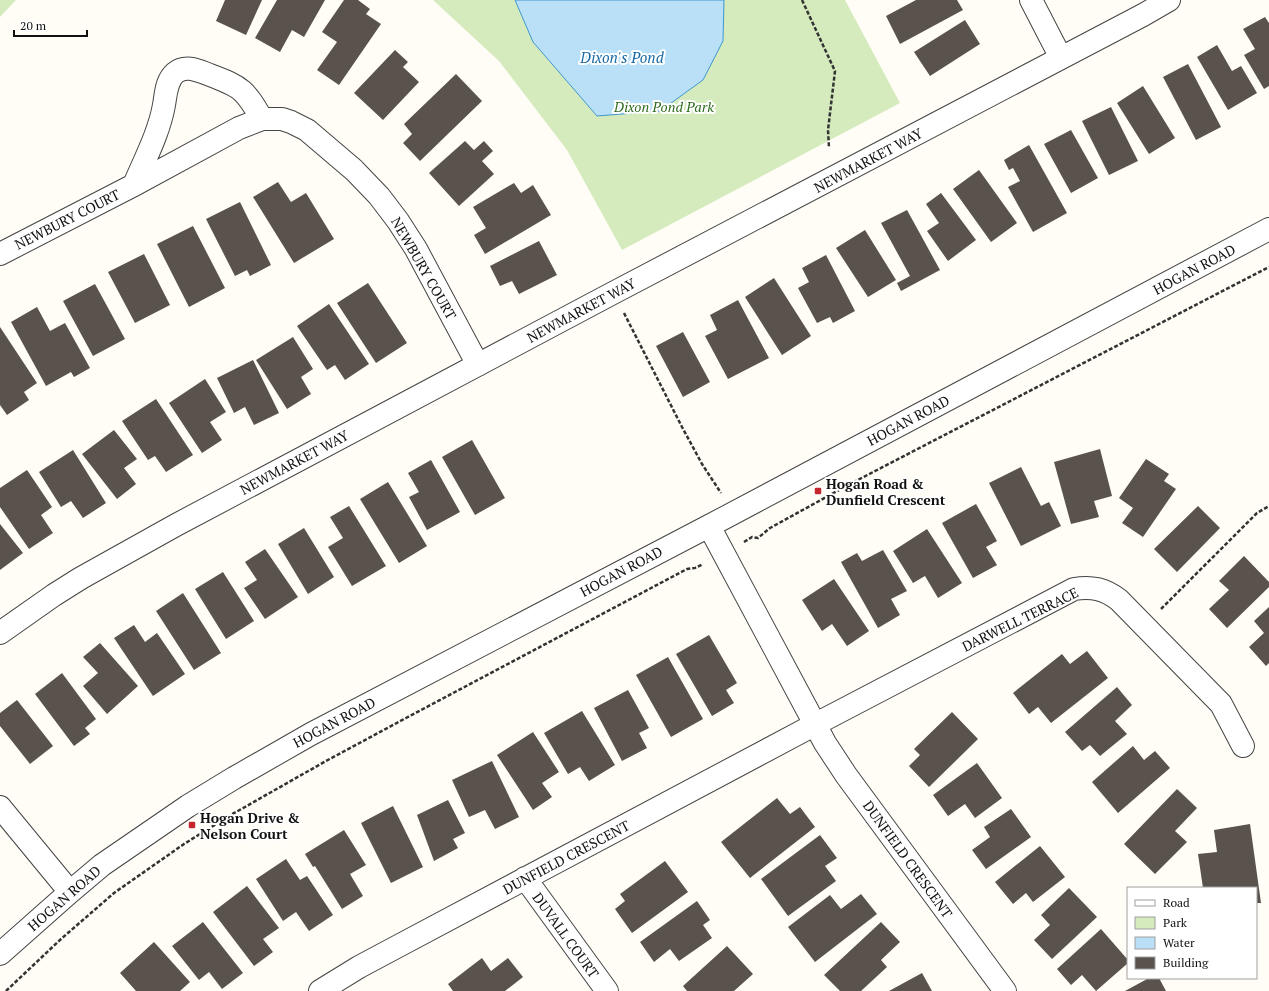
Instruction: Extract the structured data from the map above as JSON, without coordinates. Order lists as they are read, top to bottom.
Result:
{
  "streets": {
    "street": [
      "NEWMARKET WAY",
      "NEWBURY COURT",
      "HOGAN ROAD",
      "DARWELL TERRACE",
      "DUNFIELD CRESCENT",
      "DUVALL COURT"
    ]
  },
  "crossings": [
    ["NEWMARKET WAY", "NEWBURY COURT"],
    ["HOGAN ROAD", "DUNFIELD CRESCENT"],
    ["DARWELL TERRACE", "DUNFIELD CRESCENT"],
    ["DUNFIELD CRESCENT", "DUVALL COURT"]
  ],
  "water": ["Dixon's Pond"],
  "parks": ["Dixon Pond Park"],
  "places": {
    "transit": ["Hogan Road & Dunfield Crescent", "Hogan Drive & Nelson Court"]
  },
  "legend": [
    "Road",
    "Park",
    "Water",
    "Building"
  ],
  "scale_bar": "20 m"
}
